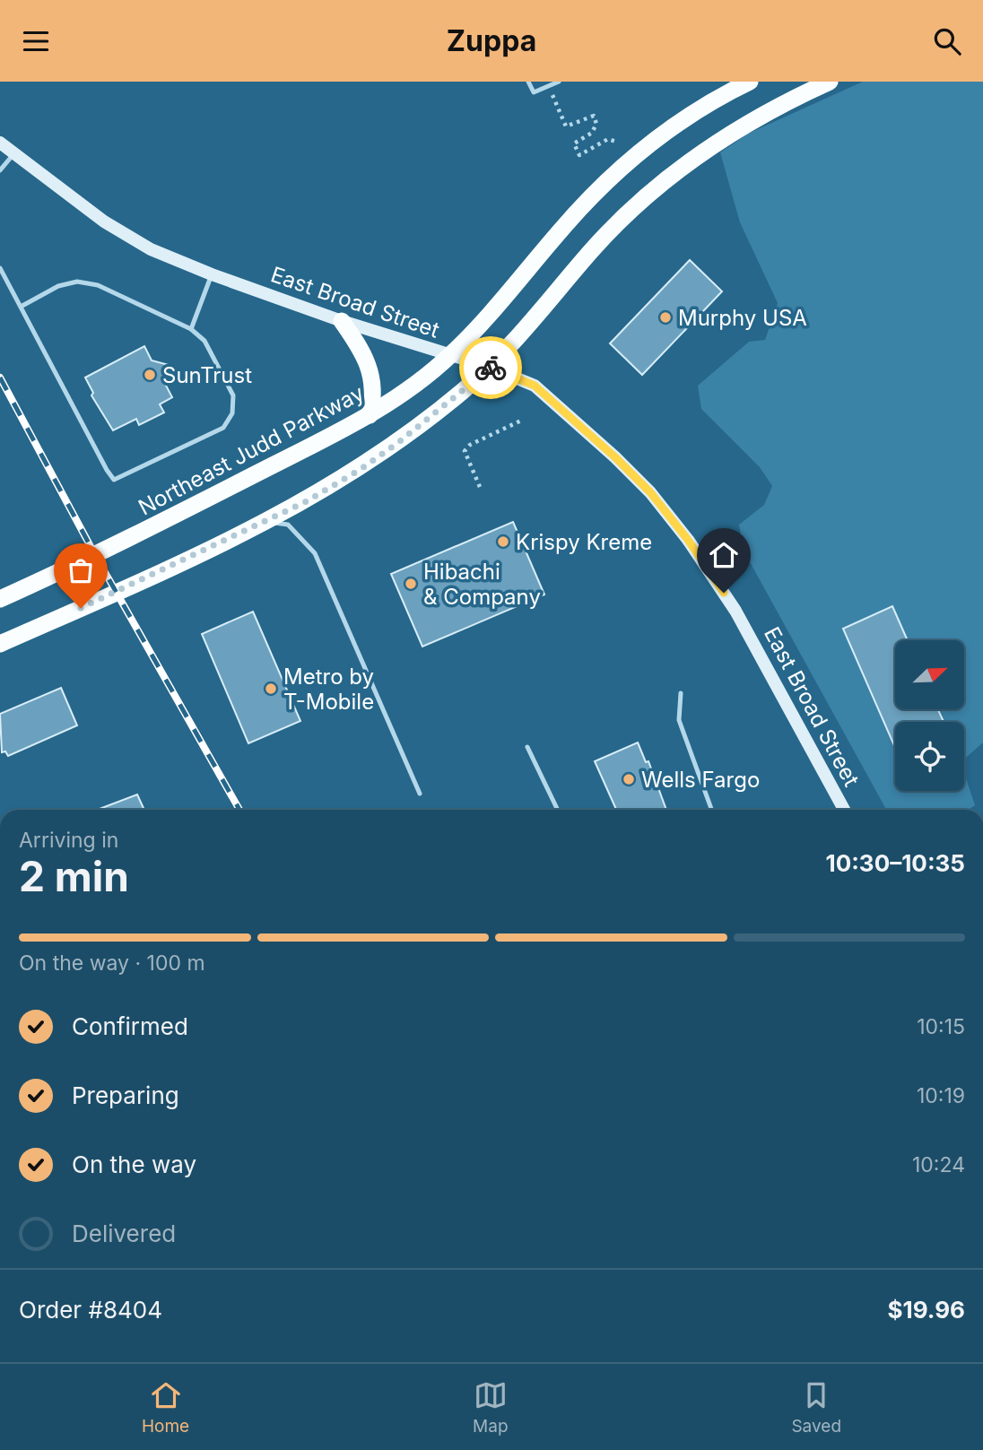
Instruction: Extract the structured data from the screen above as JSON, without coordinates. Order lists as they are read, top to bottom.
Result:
{
  "streets": {
    "highway": ["Northeast Judd Parkway"],
    "main road": ["East Broad Street"]
  },
  "crossings": [
    ["East Broad Street", "Northeast Judd Parkway"]
  ],
  "places": [
    "Murphy USA",
    "SunTrust",
    "Krispy Kreme",
    "Hibachi & Company",
    "Metro by T-Mobile",
    "Wells Fargo"
  ],
  "north": "top right",
  "page": {
    "header": "Zuppa",
    "heading": ["2 min", "Arriving in", "10:30–10:35"],
    "panel": ["Order #8404", "$19.96"],
    "bar": "On the way · 100 m",
    "list": [
      ["Confirmed", "10:15"],
      ["Preparing", "10:19"],
      ["On the way", "10:24"],
      "Delivered"
    ],
    "tabs": ["Home", "Map", "Saved"]
  }
}
